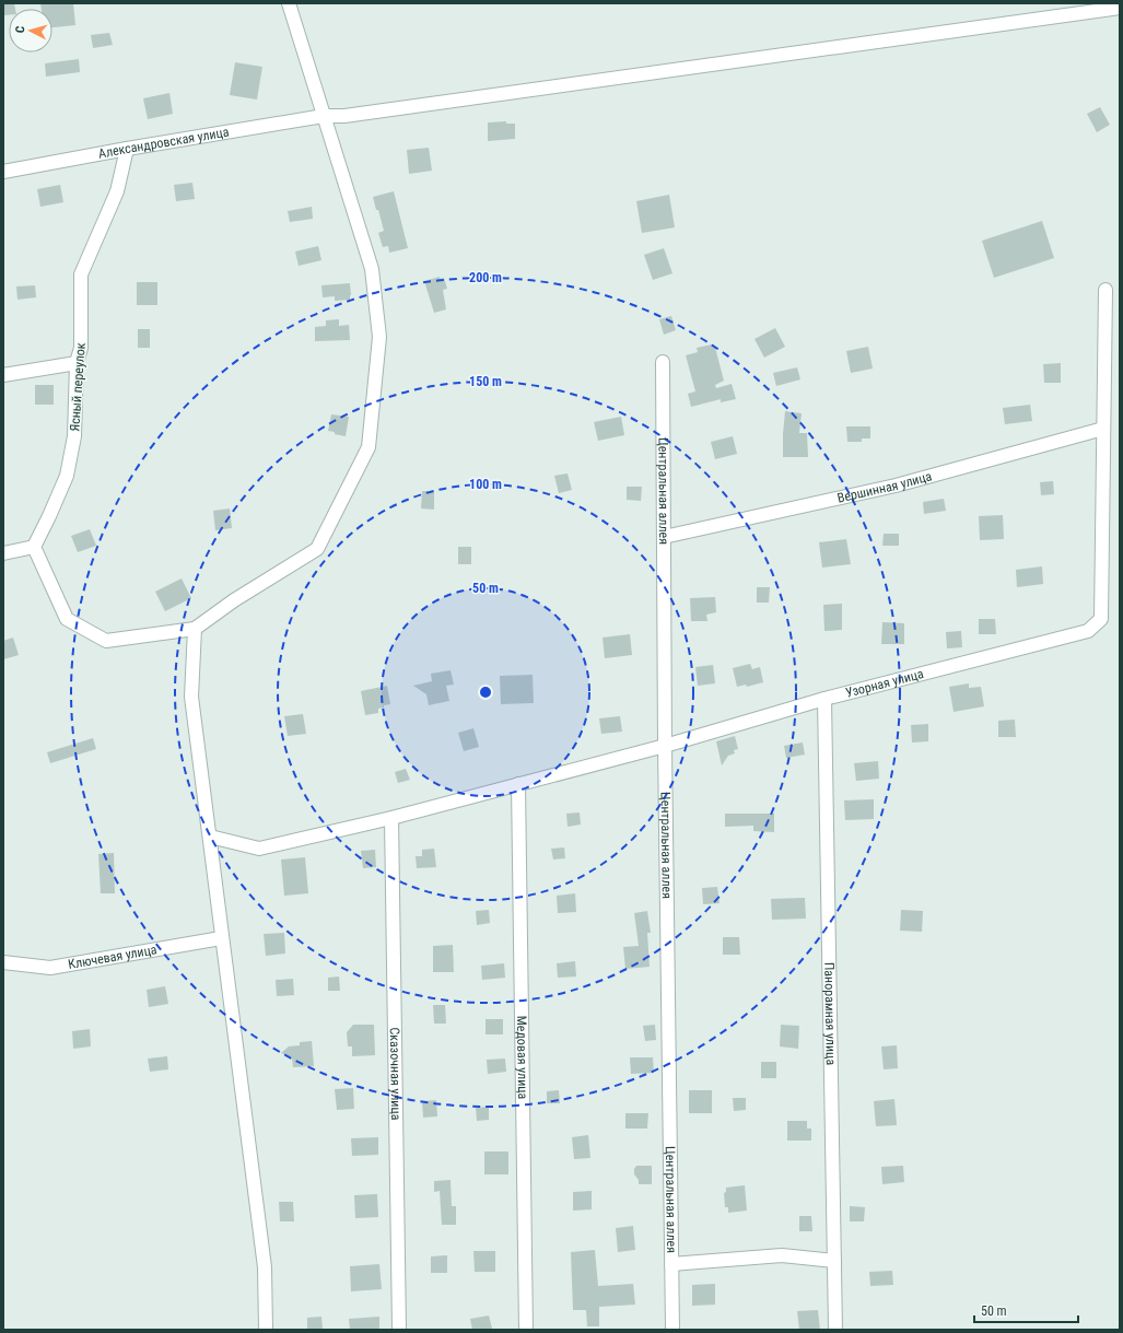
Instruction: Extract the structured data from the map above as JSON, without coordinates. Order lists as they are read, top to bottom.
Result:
{
  "streets": {
    "street": [
      "Александровская улица",
      "Ясный переулок",
      "Вершинная улица",
      "Центральная аллея",
      "Узорная улица",
      "Ключевая улица",
      "Панорамная улица",
      "Медовая улица",
      "Сказочная улица"
    ]
  },
  "crossings": [
    ["Александровская улица", "Ясный переулок"],
    ["Вершинная улица", "Центральная аллея"],
    ["Вершинная улица", "Узорная улица"],
    ["Центральная аллея", "Узорная улица"],
    ["Узорная улица", "Панорамная улица"],
    ["Узорная улица", "Медовая улица"],
    ["Узорная улица", "Сказочная улица"]
  ],
  "scale_bar": "50 m",
  "north": "left",
  "rings": [
    "200 m",
    "150 m",
    "100 m",
    "50 m"
  ]
}
